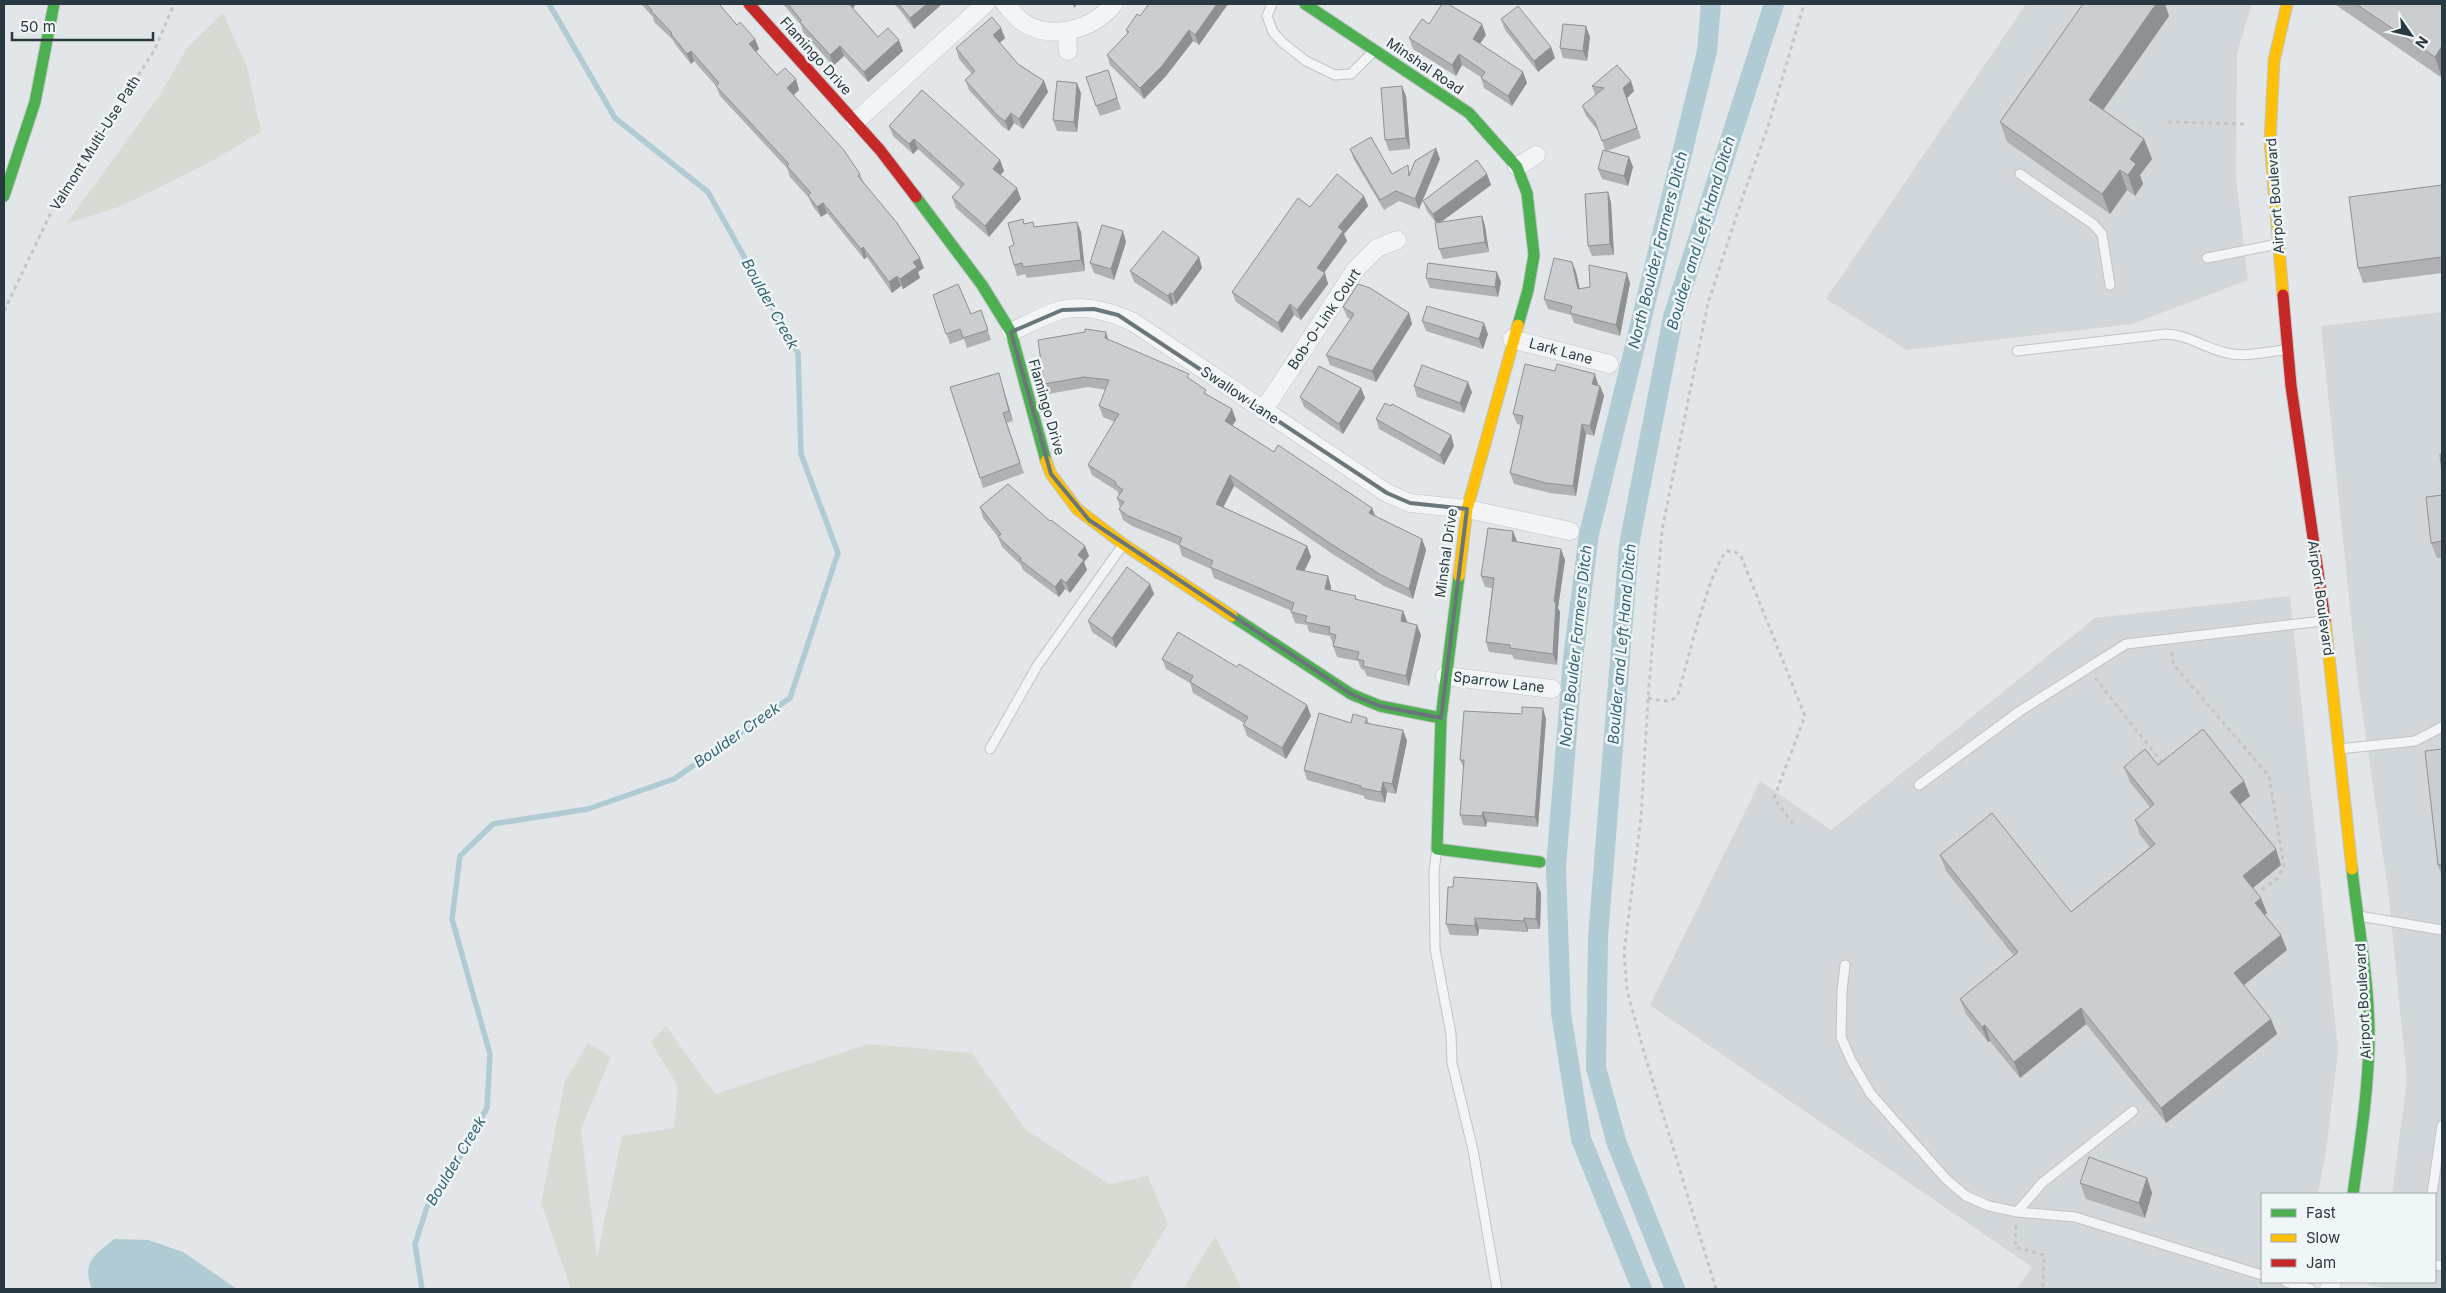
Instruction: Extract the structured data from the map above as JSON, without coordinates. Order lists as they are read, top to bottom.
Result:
{
  "streets": {
    "street": [
      "Flamingo Drive",
      "Minshal Road",
      "Airport Boulevard",
      "Bob-O-Link Court",
      "Lark Lane",
      "Swallow Lane",
      "Minshal Drive",
      "Sparrow Lane"
    ],
    "path": ["Valmont Multi-Use Path"]
  },
  "crossings": [
    ["Flamingo Drive", "Swallow Lane"],
    ["Flamingo Drive", "Minshal Drive"],
    ["Minshal Road", "Minshal Drive"],
    ["Bob-O-Link Court", "Swallow Lane"],
    ["Lark Lane", "Minshal Drive"],
    ["Swallow Lane", "Minshal Drive"],
    ["Minshal Drive", "Sparrow Lane"]
  ],
  "water": ["Boulder and Left Hand Ditch", "North Boulder Farmers Ditch", "Boulder Creek"],
  "legend": ["Fast", "Slow", "Jam"],
  "scale_bar": "50 m",
  "north": "bottom right"
}
